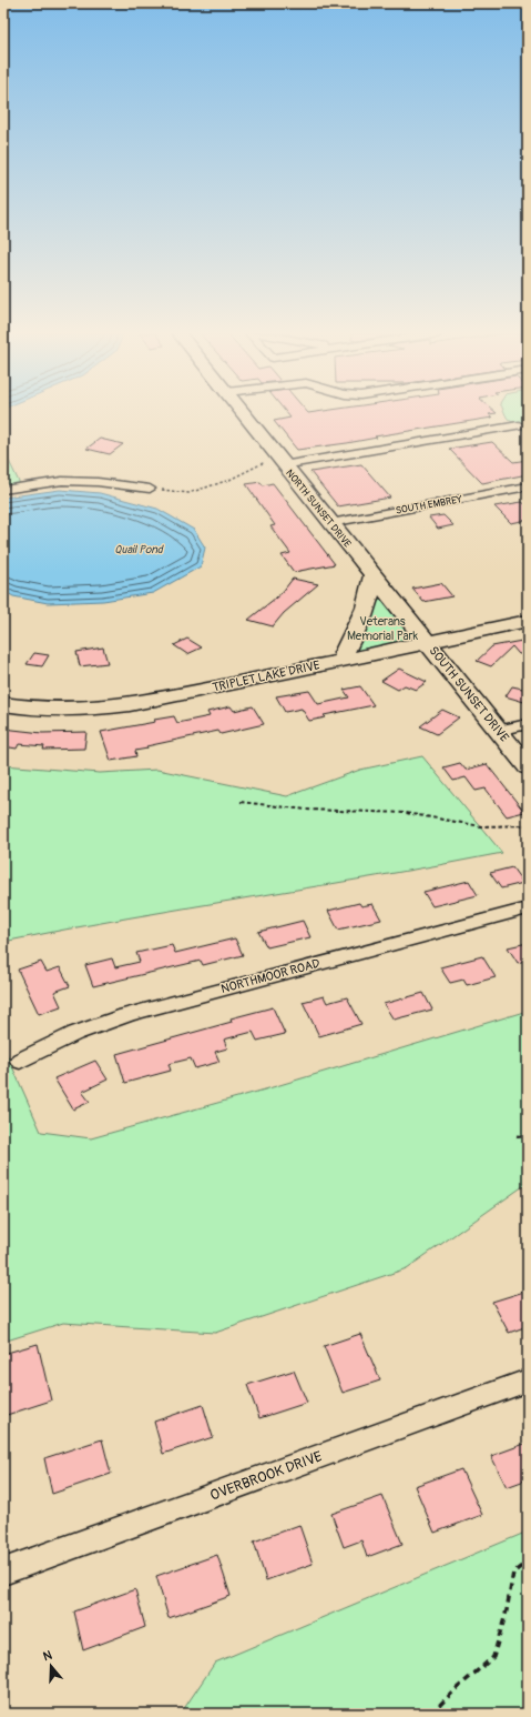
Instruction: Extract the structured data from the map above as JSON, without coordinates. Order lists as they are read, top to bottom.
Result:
{
  "streets": {
    "street": [
      "SOUTH EMBREY",
      "NORTH SUNSET DRIVE",
      "TRIPLET LAKE DRIVE",
      "SOUTH SUNSET DRIVE",
      "NORTHMOOR ROAD",
      "OVERBROOK DRIVE"
    ]
  },
  "crossings": [
    ["SOUTH EMBREY", "NORTH SUNSET DRIVE"],
    ["NORTH SUNSET DRIVE", "TRIPLET LAKE DRIVE"],
    ["NORTH SUNSET DRIVE", "SOUTH SUNSET DRIVE"],
    ["TRIPLET LAKE DRIVE", "SOUTH SUNSET DRIVE"]
  ],
  "water": ["Quail Pond"],
  "parks": ["Veterans Memorial Park"],
  "north": "top"
}
